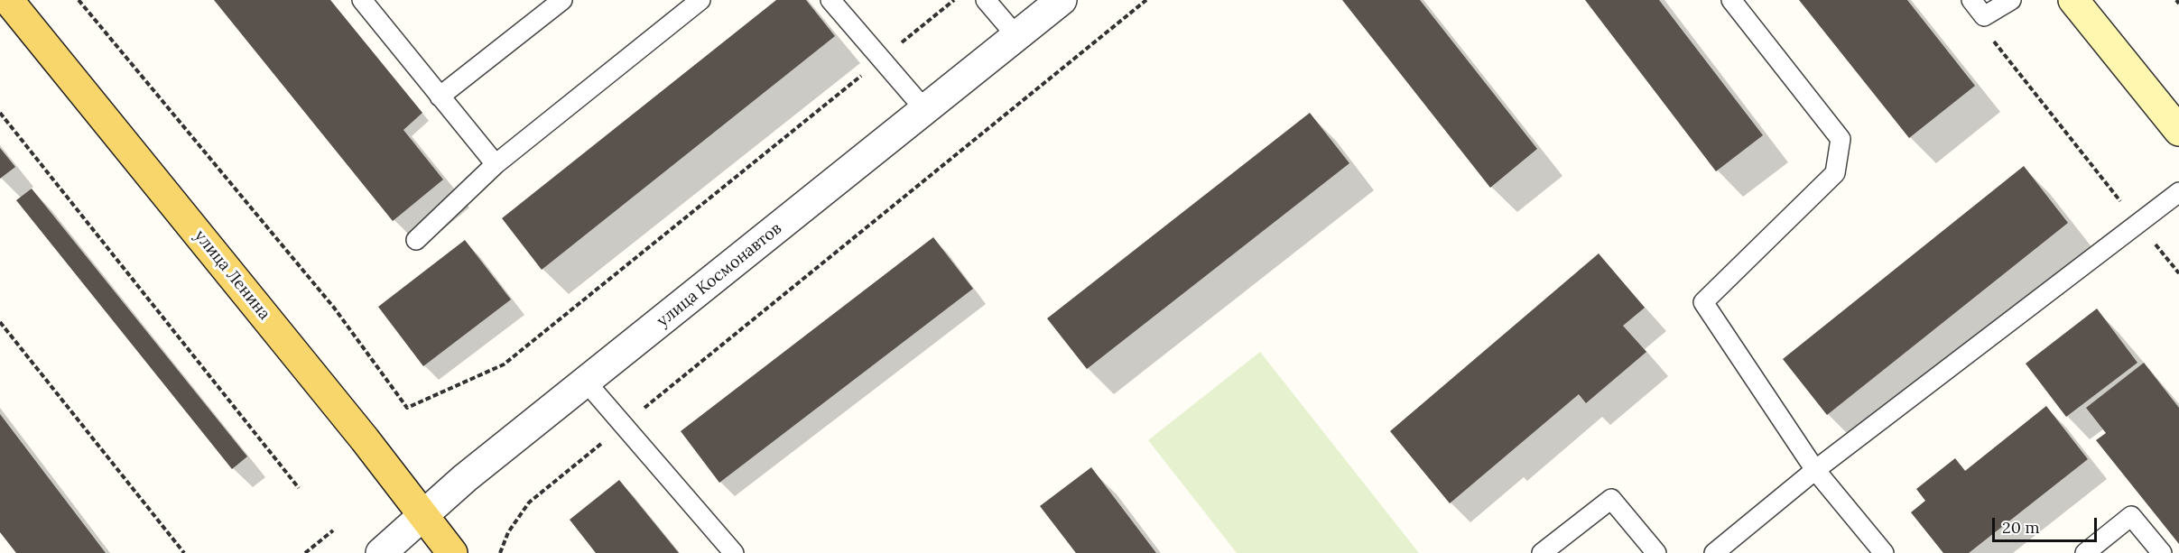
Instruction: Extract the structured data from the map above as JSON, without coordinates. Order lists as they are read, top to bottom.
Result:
{
  "streets": {
    "main road": ["улица Ленина"],
    "street": ["улица Космонавтов"]
  },
  "crossings": [
    ["улица Ленина", "улица Космонавтов"]
  ],
  "scale_bar": "20 m"
}
